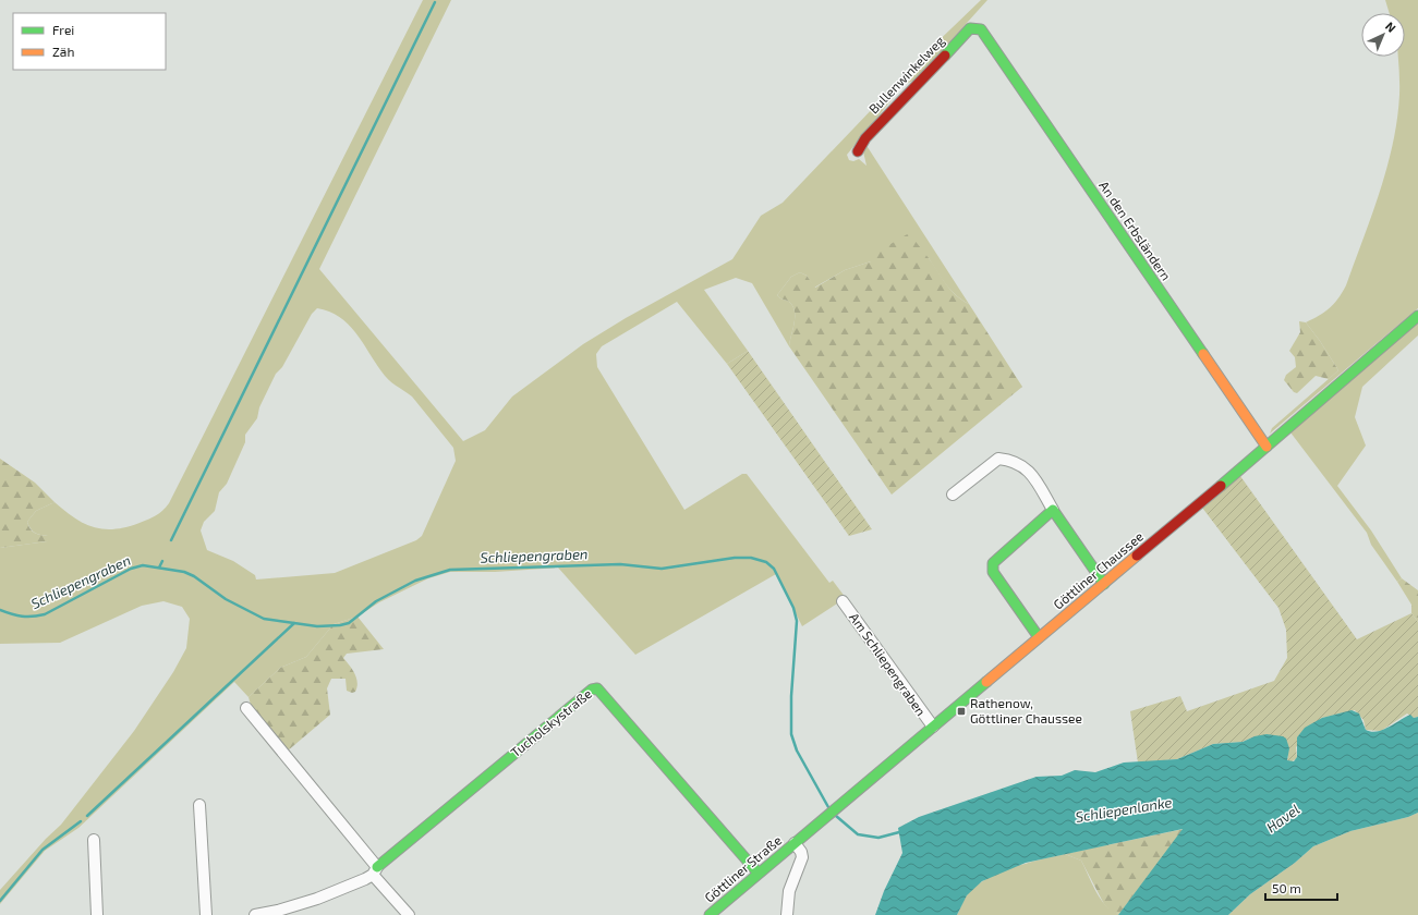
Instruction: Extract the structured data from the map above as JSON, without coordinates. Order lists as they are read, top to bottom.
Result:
{
  "streets": {
    "street": [
      "Bullenwinkelweg",
      "An den Erbsländern",
      "Göttliner Chaussee",
      "Am Schliepengraben",
      "Tucholskystraße",
      "Göttliner Straße"
    ]
  },
  "crossings": [
    ["Bullenwinkelweg", "An den Erbsländern"],
    ["An den Erbsländern", "Göttliner Chaussee"],
    ["Göttliner Chaussee", "Am Schliepengraben"],
    ["Göttliner Chaussee", "Göttliner Straße"],
    ["Tucholskystraße", "Göttliner Straße"]
  ],
  "water": ["Schliepengraben", "Schliepenlanke", "Havel"],
  "places": {
    "transit": ["Rathenow, Göttliner Chaussee"]
  },
  "legend": ["Frei", "Zäh"],
  "scale_bar": "50 m",
  "north": "top right"
}
